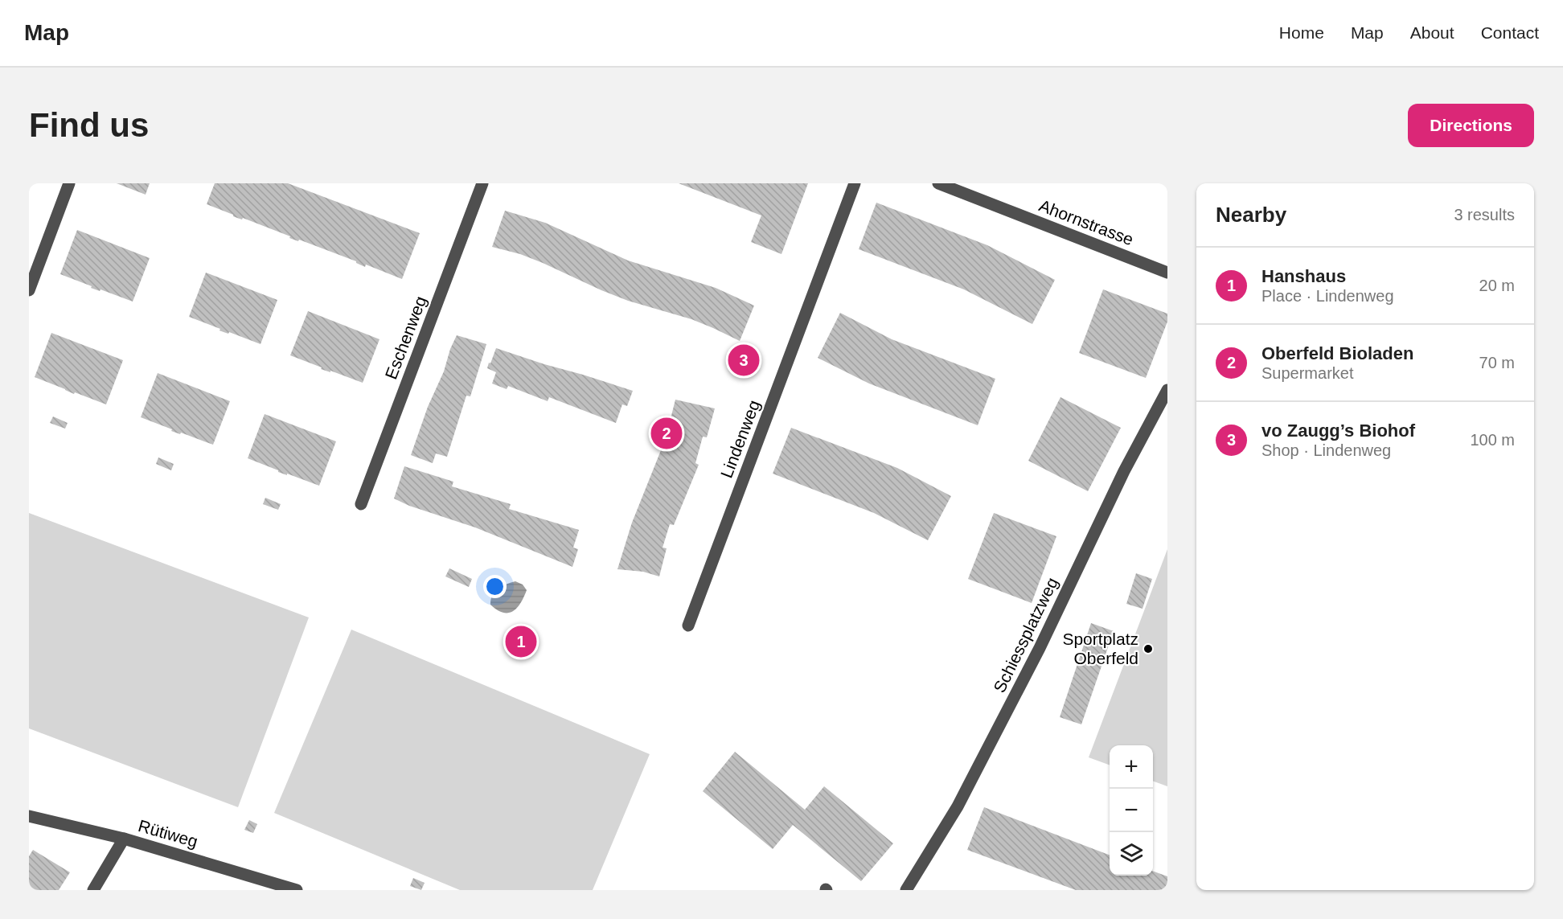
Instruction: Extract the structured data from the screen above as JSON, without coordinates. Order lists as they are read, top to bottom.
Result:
{
  "streets": {
    "street": [
      "Ahornstrasse",
      "Eschenweg",
      "Lindenweg",
      "Schiessplatzweg",
      "Rütiweg"
    ]
  },
  "places": ["Sportplatz Oberfeld"],
  "page": {
    "header": "Map",
    "nav": [
      "Home",
      "Map",
      "About",
      "Contact"
    ],
    "buttons": "Directions",
    "title": "Find us",
    "heading": ["Nearby", "3 results"],
    "list": [
      {
        "mark": "1",
        "name": "Hanshaus",
        "note": "Place · Lindenweg",
        "value": "20 m"
      },
      {
        "mark": "2",
        "name": "Oberfeld Bioladen",
        "note": "Supermarket",
        "value": "70 m"
      },
      {
        "mark": "3",
        "name": "vo Zaugg’s Biohof",
        "note": "Shop · Lindenweg",
        "value": "100 m"
      }
    ],
    "pins": ["3", "2", "1"],
    "map_buttons": ["+", "−"]
  }
}
